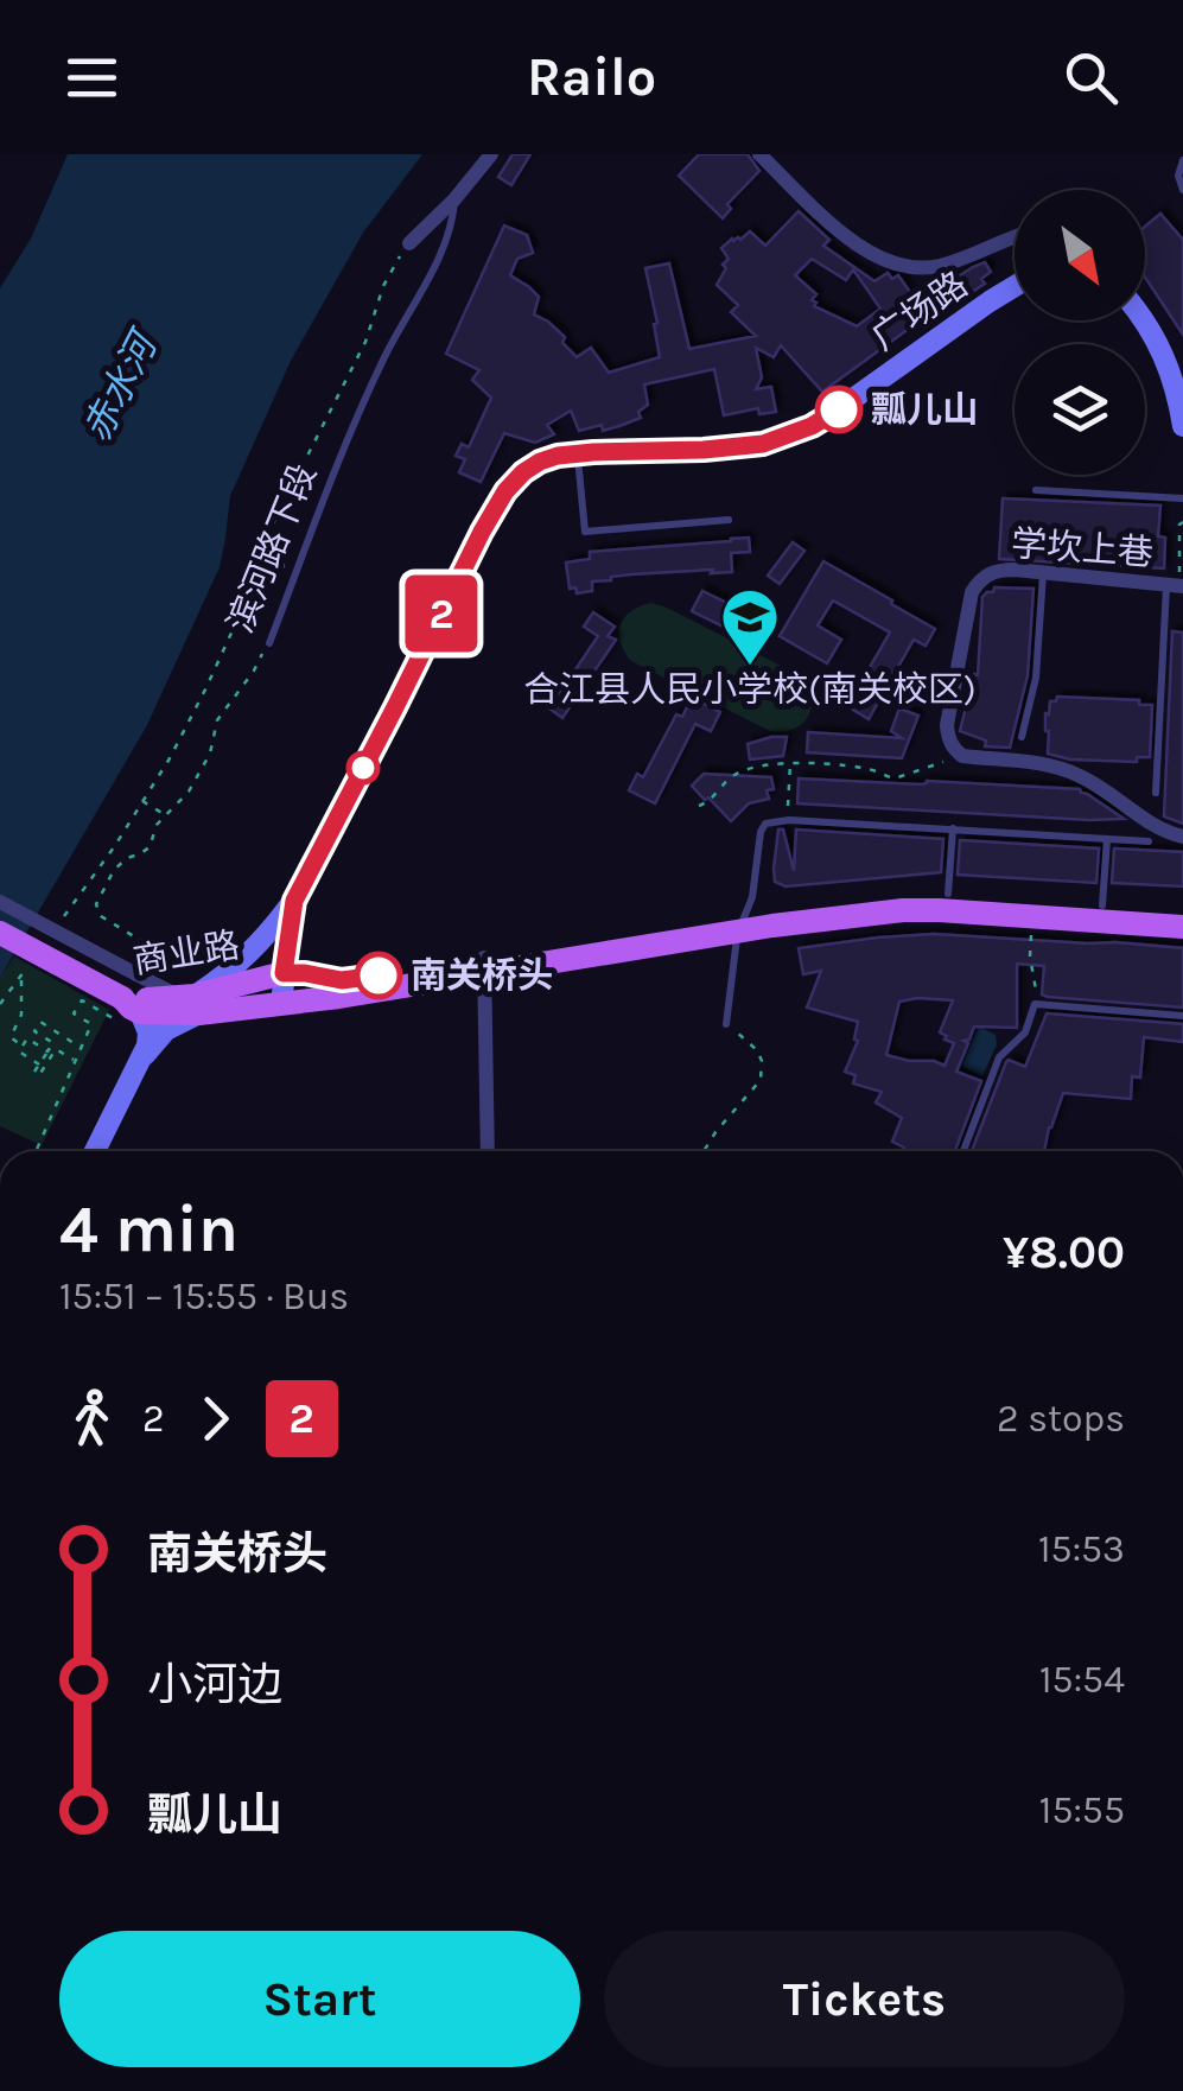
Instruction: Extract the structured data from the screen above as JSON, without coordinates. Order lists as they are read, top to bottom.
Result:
{
  "streets": {
    "main road": ["广场路", "商业路"],
    "street": ["滨河路下段", "学坎上巷"]
  },
  "crossings": [
    ["广场路", "商业路"]
  ],
  "water": ["赤水河"],
  "places": {
    "other": ["瓢儿山", "南关桥头"],
    "school or university": ["合江县人民小学校(南关校区)"]
  },
  "lines": ["bus line 2"],
  "north": "bottom right",
  "page": {
    "header": "Railo",
    "on_map": "2",
    "heading": ["4 min", "15:51 – 15:55 · Bus", "¥8.00"],
    "legs": ["2", "2", "2 stops"],
    "list": [
      {
        "name": "南关桥头",
        "value": "15:53"
      },
      {
        "name": "小河边",
        "value": "15:54"
      },
      {
        "name": "瓢儿山",
        "value": "15:55"
      }
    ],
    "buttons": ["Start", "Tickets"]
  }
}
